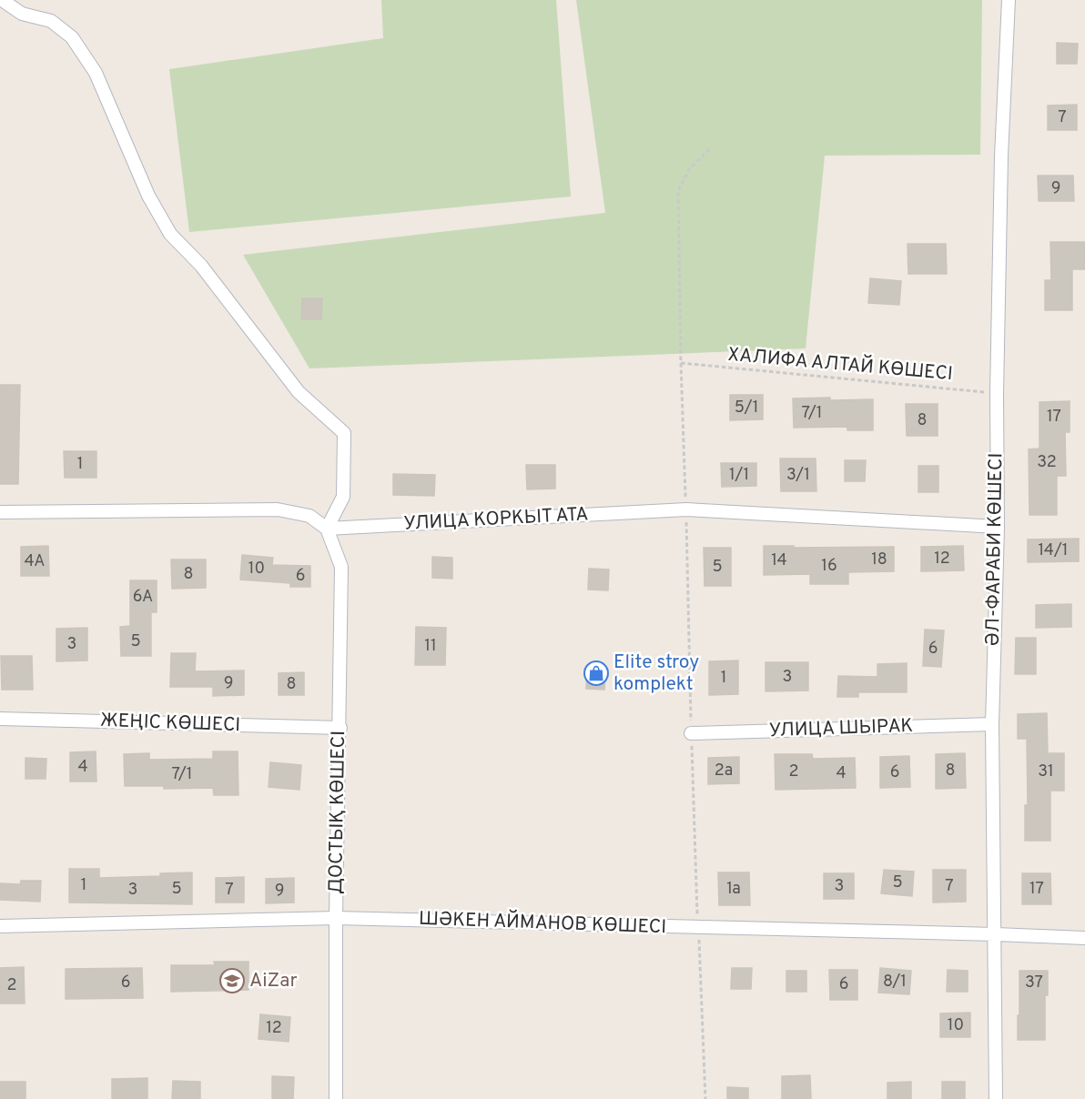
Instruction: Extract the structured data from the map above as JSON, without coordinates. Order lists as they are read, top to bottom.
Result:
{
  "streets": {
    "street": [
      "УЛИЦА КОРКЫТ АТА",
      "ӘЛ-ФАРАБИ КӨШЕСІ",
      "ЖЕҢІС КӨШЕСІ",
      "УЛИЦА ШЫРАК",
      "ДОСТЫҚ КӨШЕСІ",
      "ШӘКЕН АЙМАНОВ КӨШЕСІ"
    ],
    "path": ["ХАЛИФА АЛТАЙ КӨШЕСІ"]
  },
  "crossings": [
    ["ХАЛИФА АЛТАЙ КӨШЕСІ", "ӘЛ-ФАРАБИ КӨШЕСІ"],
    ["УЛИЦА КОРКЫТ АТА", "ӘЛ-ФАРАБИ КӨШЕСІ"],
    ["УЛИЦА КОРКЫТ АТА", "ДОСТЫҚ КӨШЕСІ"],
    ["ӘЛ-ФАРАБИ КӨШЕСІ", "УЛИЦА ШЫРАК"],
    ["ӘЛ-ФАРАБИ КӨШЕСІ", "ШӘКЕН АЙМАНОВ КӨШЕСІ"],
    ["ЖЕҢІС КӨШЕСІ", "ДОСТЫҚ КӨШЕСІ"],
    ["ДОСТЫҚ КӨШЕСІ", "ШӘКЕН АЙМАНОВ КӨШЕСІ"]
  ],
  "places": {
    "shop": ["Elite stroy komplekt"],
    "school or university": ["AiZar"]
  },
  "house_numbers": [
    "7",
    "9",
    "5/1",
    "7/1",
    "17",
    "8",
    "32",
    "1",
    "1/1",
    "3/1",
    "14/1",
    "12",
    "18",
    "14",
    "4А",
    "16",
    "5",
    "10",
    "8",
    "6",
    "6А",
    "5",
    "3",
    "11",
    "6",
    "3",
    "1",
    "9",
    "8",
    "4",
    "2а",
    "8",
    "2",
    "31",
    "6",
    "4",
    "7/1",
    "5",
    "1",
    "3",
    "7",
    "5",
    "1а",
    "17",
    "3",
    "7",
    "9",
    "8/1",
    "6",
    "37",
    "6",
    "2",
    "10",
    "12"
  ]
}
